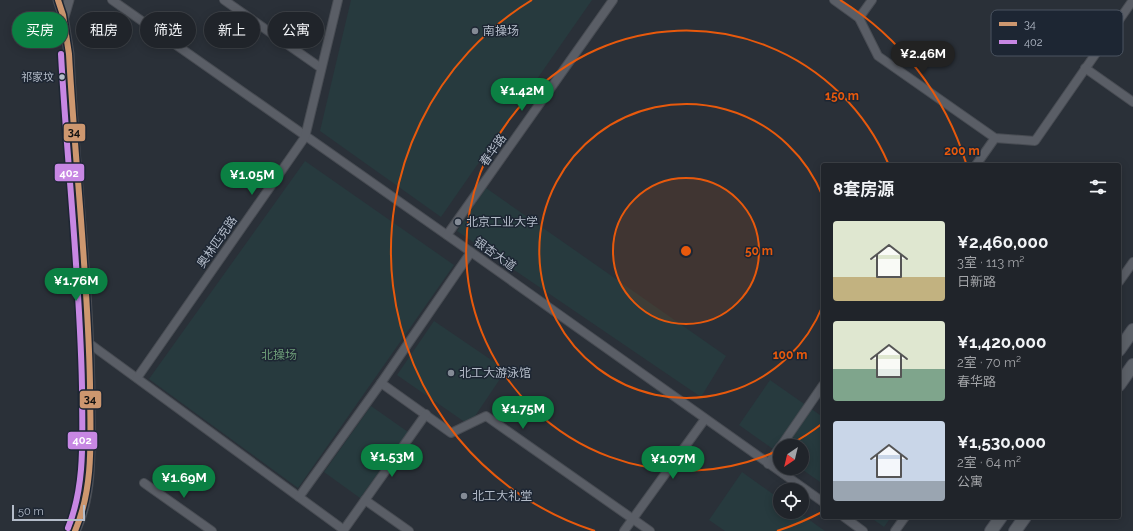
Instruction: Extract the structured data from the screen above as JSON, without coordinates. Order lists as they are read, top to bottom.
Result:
{
  "streets": {
    "street": ["春华路", "奥林匹克路", "银杏大道"]
  },
  "crossings": [
    ["春华路", "银杏大道"],
    ["奥林匹克路", "银杏大道"]
  ],
  "parks": ["北操场"],
  "places": [
    "南操场",
    "祁家坟",
    "北京工业大学",
    "北工大游泳馆",
    "北工大礼堂"
  ],
  "lines": ["transit line 34", "transit line 402"],
  "legend": ["34", "402"],
  "scale_bar": "50 m",
  "north": "bottom left",
  "page": {
    "chip": [
      "买房",
      "租房",
      "筛选",
      "新上",
      "公寓"
    ],
    "price": [
      "¥2.46M",
      "¥1.42M",
      "¥1.05M",
      "¥1.76M",
      "¥1.75M",
      "¥1.53M",
      "¥1.07M",
      "¥1.69M"
    ],
    "heading": "8套房源",
    "list": [
      {
        "name": "¥2,460,000",
        "note": "3室 · 113 m² · 日新路"
      },
      {
        "name": "¥1,420,000",
        "note": "2室 · 70 m² · 春华路"
      },
      {
        "name": "¥1,530,000",
        "note": "2室 · 64 m² · 公寓"
      }
    ],
    "scale": "50 m"
  },
  "rings": [
    "150 m",
    "200 m",
    "50 m",
    "100 m"
  ]
}
